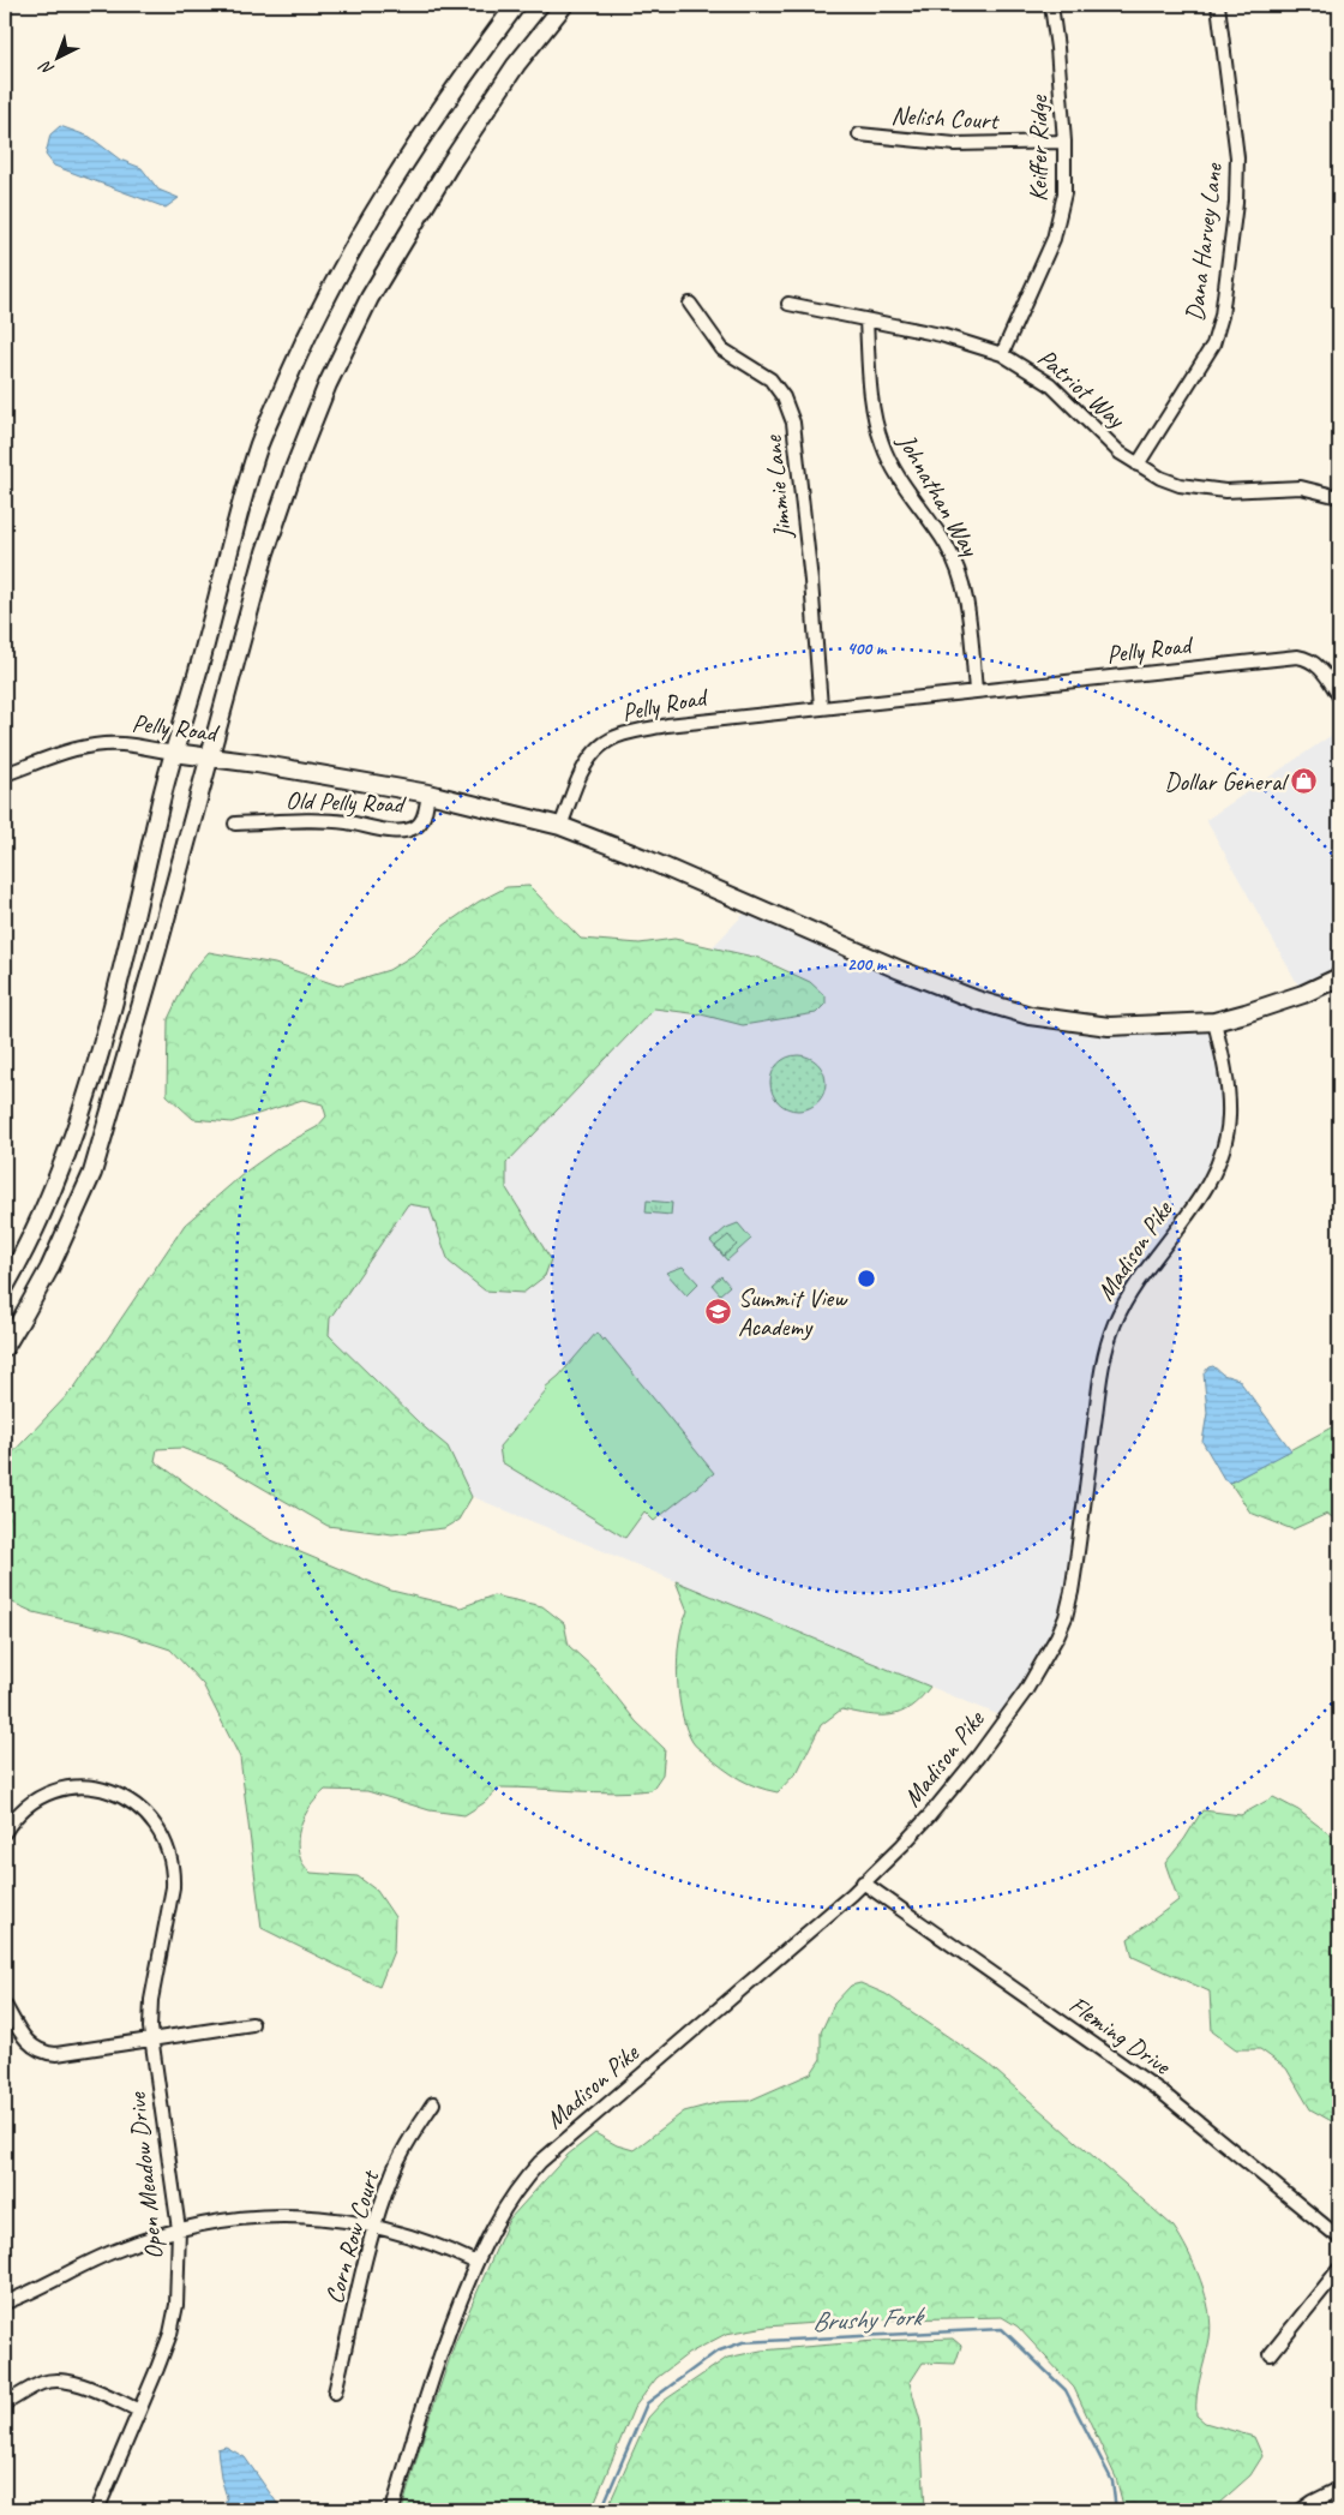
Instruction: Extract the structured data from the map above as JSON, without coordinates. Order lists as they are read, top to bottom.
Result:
{
  "streets": {
    "main road": ["Pelly Road"],
    "street": [
      "Nelish Court",
      "Keiffer Ridge",
      "Dana Harvey Lane",
      "Patriot Way",
      "Jimmie Lane",
      "Johnathan Way",
      "Old Pelly Road",
      "Madison Pike",
      "Fleming Drive",
      "Open Meadow Drive",
      "Corn Row Court"
    ]
  },
  "crossings": [
    ["Nelish Court", "Keiffer Ridge"],
    ["Keiffer Ridge", "Patriot Way"],
    ["Dana Harvey Lane", "Patriot Way"],
    ["Patriot Way", "Johnathan Way"],
    ["Jimmie Lane", "Pelly Road"],
    ["Johnathan Way", "Pelly Road"],
    ["Pelly Road", "Old Pelly Road"],
    ["Madison Pike", "Fleming Drive"]
  ],
  "water": ["Brushy Fork"],
  "places": {
    "shop": ["Dollar General"],
    "school or university": ["Summit View Academy"]
  },
  "north": "bottom left",
  "rings": ["400 m", "200 m"]
}
